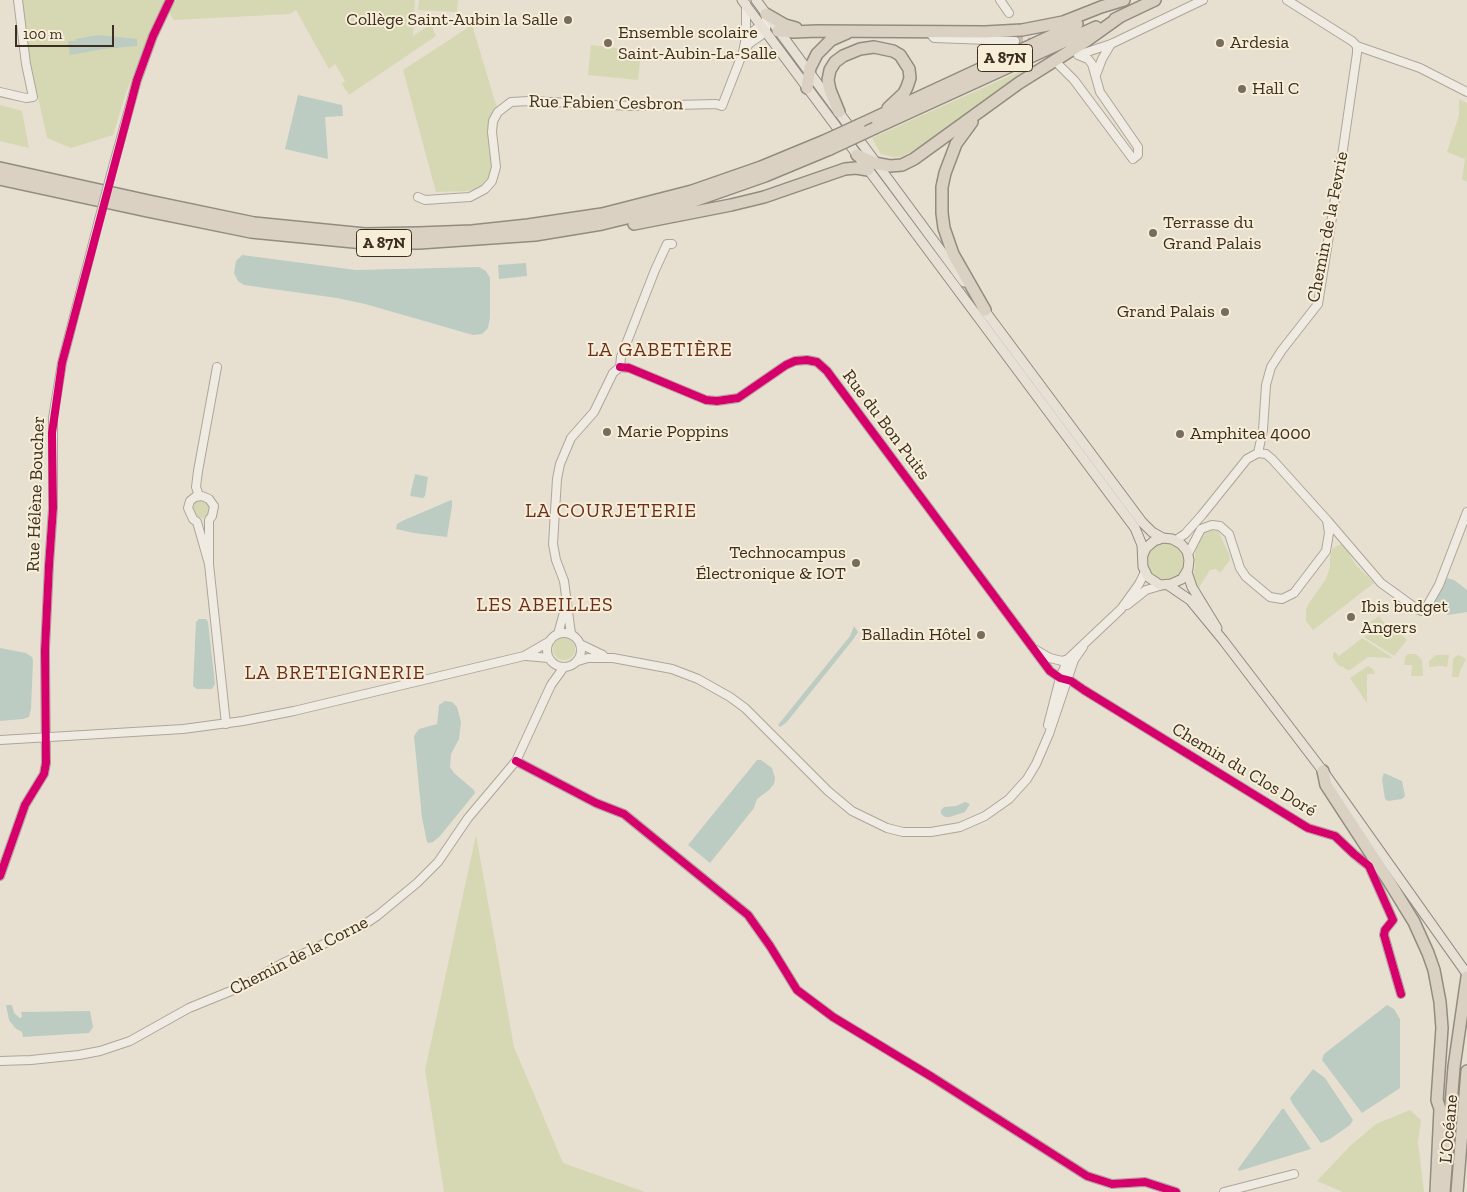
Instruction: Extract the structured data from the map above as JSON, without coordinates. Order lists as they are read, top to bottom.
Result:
{
  "streets": {
    "highway": ["A 87N", "L’Océane"],
    "street": [
      "Rue Fabien Cesbron",
      "Chemin de la Fevrie",
      "Rue du Bon Puits",
      "Rue Hélène Boucher",
      "Chemin du Clos Doré",
      "Chemin de la Corne"
    ]
  },
  "crossings": [
    ["Rue du Bon Puits", "Chemin du Clos Doré"]
  ],
  "districts": [
    "LA GABETIÈRE",
    "LA COURJETERIE",
    "LES ABEILLES",
    "LA BRETEIGNERIE"
  ],
  "places": [
    "Collège Saint-Aubin la Salle",
    "Ensemble scolaire Saint-Aubin-La-Salle",
    "Ardesia",
    "Hall C",
    "Terrasse du Grand Palais",
    "Grand Palais",
    "Marie Poppins",
    "Amphitea 4000",
    "Technocampus Électronique & IOT",
    "Ibis budget Angers",
    "Balladin Hôtel"
  ],
  "scale_bar": "100 m"
}
